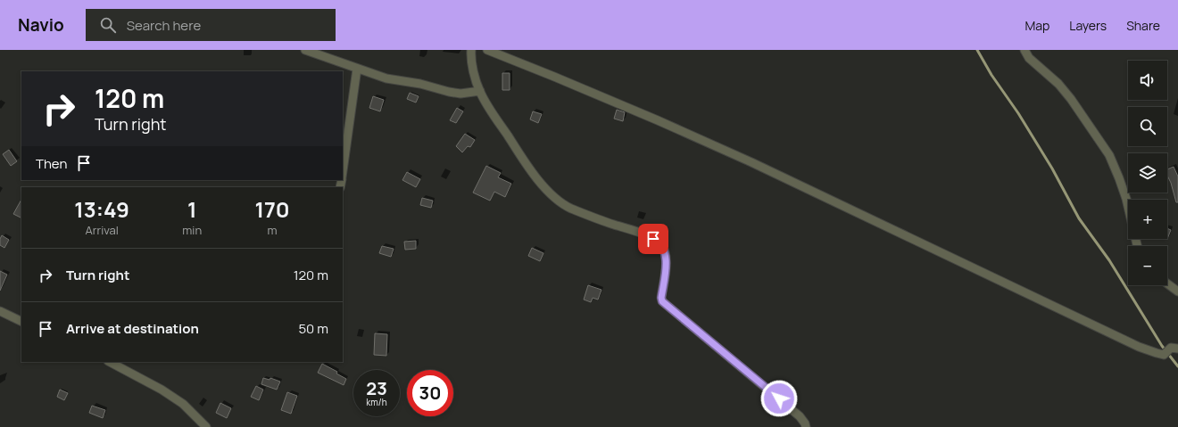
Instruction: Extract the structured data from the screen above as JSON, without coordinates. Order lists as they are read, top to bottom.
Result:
{
  "page": {
    "header": "Navio",
    "search": "Search here",
    "nav": ["Map", "Layers", "Share"],
    "map_buttons": ["+", "−"],
    "turn": ["120 m", "Turn right"],
    "then": "Then",
    "eta": [
      "13:49",
      "Arrival",
      "1",
      "min",
      "170",
      "m"
    ],
    "list": [
      {
        "name": "Turn right",
        "value": "120 m"
      },
      {
        "name": "Arrive at destination",
        "value": "50 m"
      }
    ],
    "speed": "23 km/h",
    "limit": "30"
  }
}
